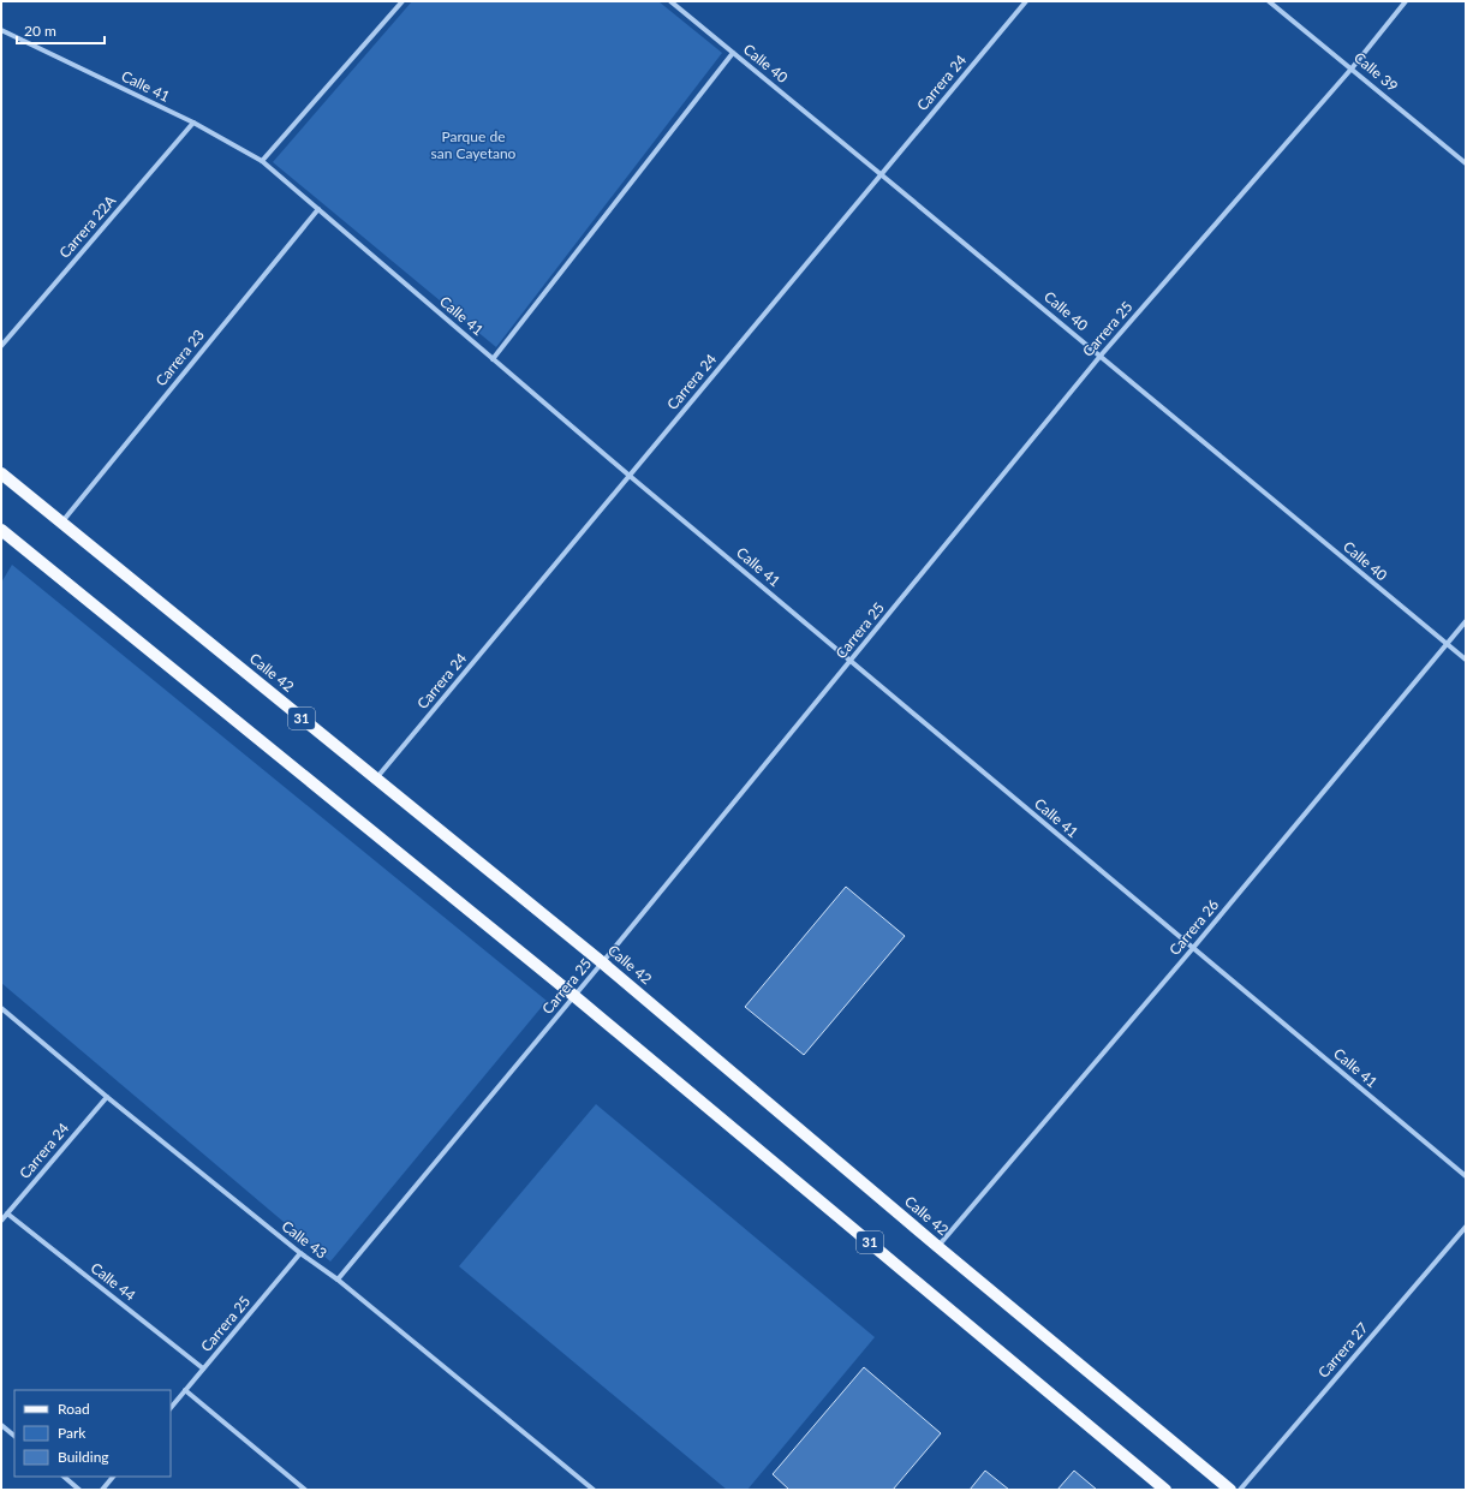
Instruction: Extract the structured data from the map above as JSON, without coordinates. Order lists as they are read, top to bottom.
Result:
{
  "streets": {
    "main road": ["Calle 42", "31"],
    "street": [
      "Calle 40",
      "Calle 39",
      "Carrera 24",
      "Calle 41",
      "Carrera 22A",
      "Carrera 25",
      "Carrera 23",
      "Carrera 26",
      "Calle 43",
      "Calle 44",
      "Carrera 27"
    ]
  },
  "crossings": [
    ["Calle 40", "Carrera 24"],
    ["Calle 40", "Carrera 25"],
    ["Calle 40", "Carrera 26"],
    ["Calle 39", "Carrera 25"],
    ["Carrera 24", "Calle 41"],
    ["Carrera 24", "Calle 42"],
    ["Carrera 24", "Calle 43"],
    ["Carrera 24", "Calle 44"],
    ["Calle 41", "Carrera 22A"],
    ["Calle 41", "Carrera 25"],
    ["Calle 41", "Carrera 23"],
    ["Calle 41", "Carrera 26"],
    ["Carrera 25", "Calle 42"],
    ["Carrera 25", "31"],
    ["Carrera 25", "Calle 43"],
    ["Carrera 25", "Calle 44"],
    ["Carrera 23", "Calle 42"],
    ["Calle 42", "Carrera 26"]
  ],
  "parks": ["Parque de san Cayetano"],
  "legend": ["Road", "Park", "Building"],
  "scale_bar": "20 m"
}
